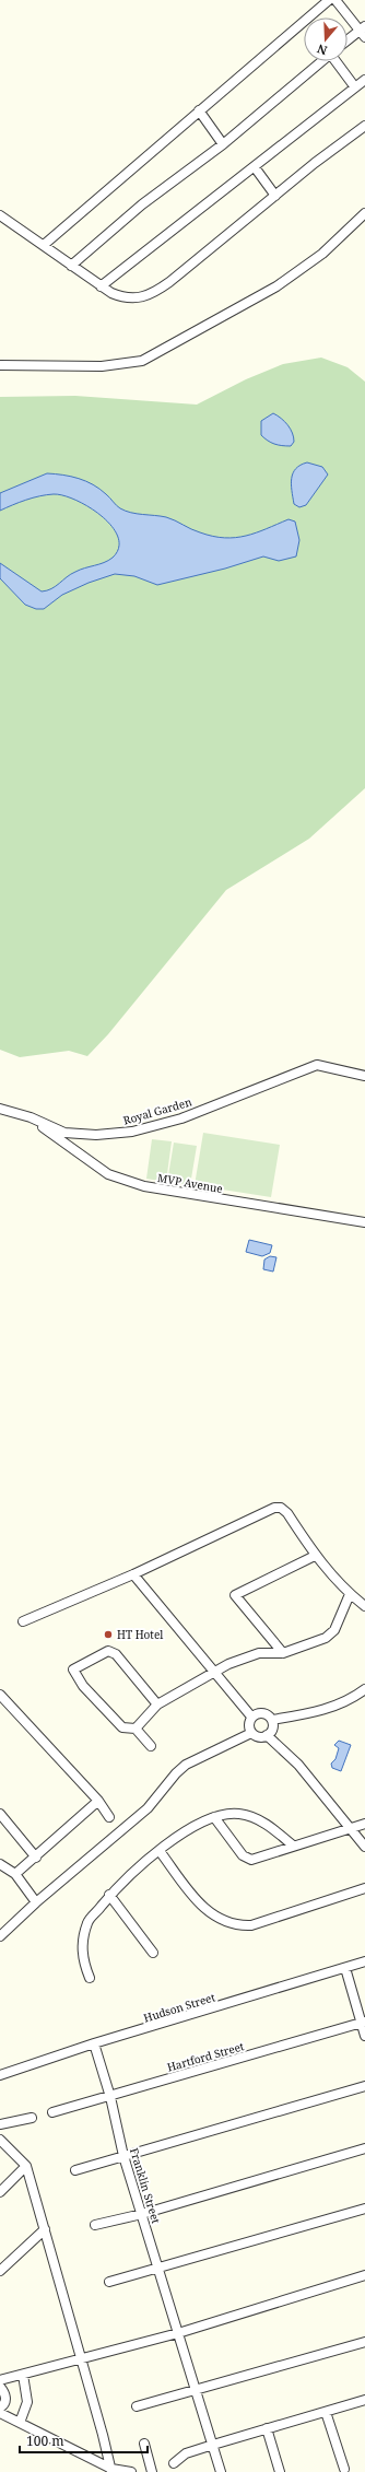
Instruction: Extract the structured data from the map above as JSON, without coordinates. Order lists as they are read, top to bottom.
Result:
{
  "streets": {
    "street": [
      "Royal Garden",
      "MVP Avenue",
      "Hudson Street",
      "Hartford Street",
      "Franklin Street"
    ]
  },
  "crossings": [
    ["Royal Garden", "MVP Avenue"],
    ["Hudson Street", "Franklin Street"],
    ["Hartford Street", "Franklin Street"]
  ],
  "places": ["HT Hotel"],
  "scale_bar": "100 m",
  "north": "bottom"
}
